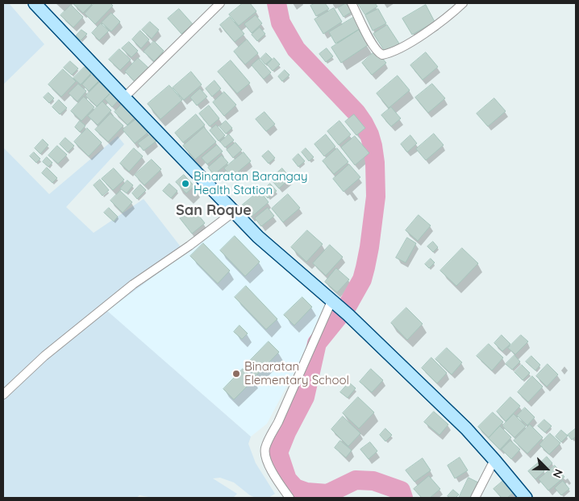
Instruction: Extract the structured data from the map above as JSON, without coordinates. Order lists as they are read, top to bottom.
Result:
{
  "districts": ["San Roque"],
  "places": ["Binaratan Barangay Health Station", "Binaratan Elementary School"],
  "north": "bottom right"
}
